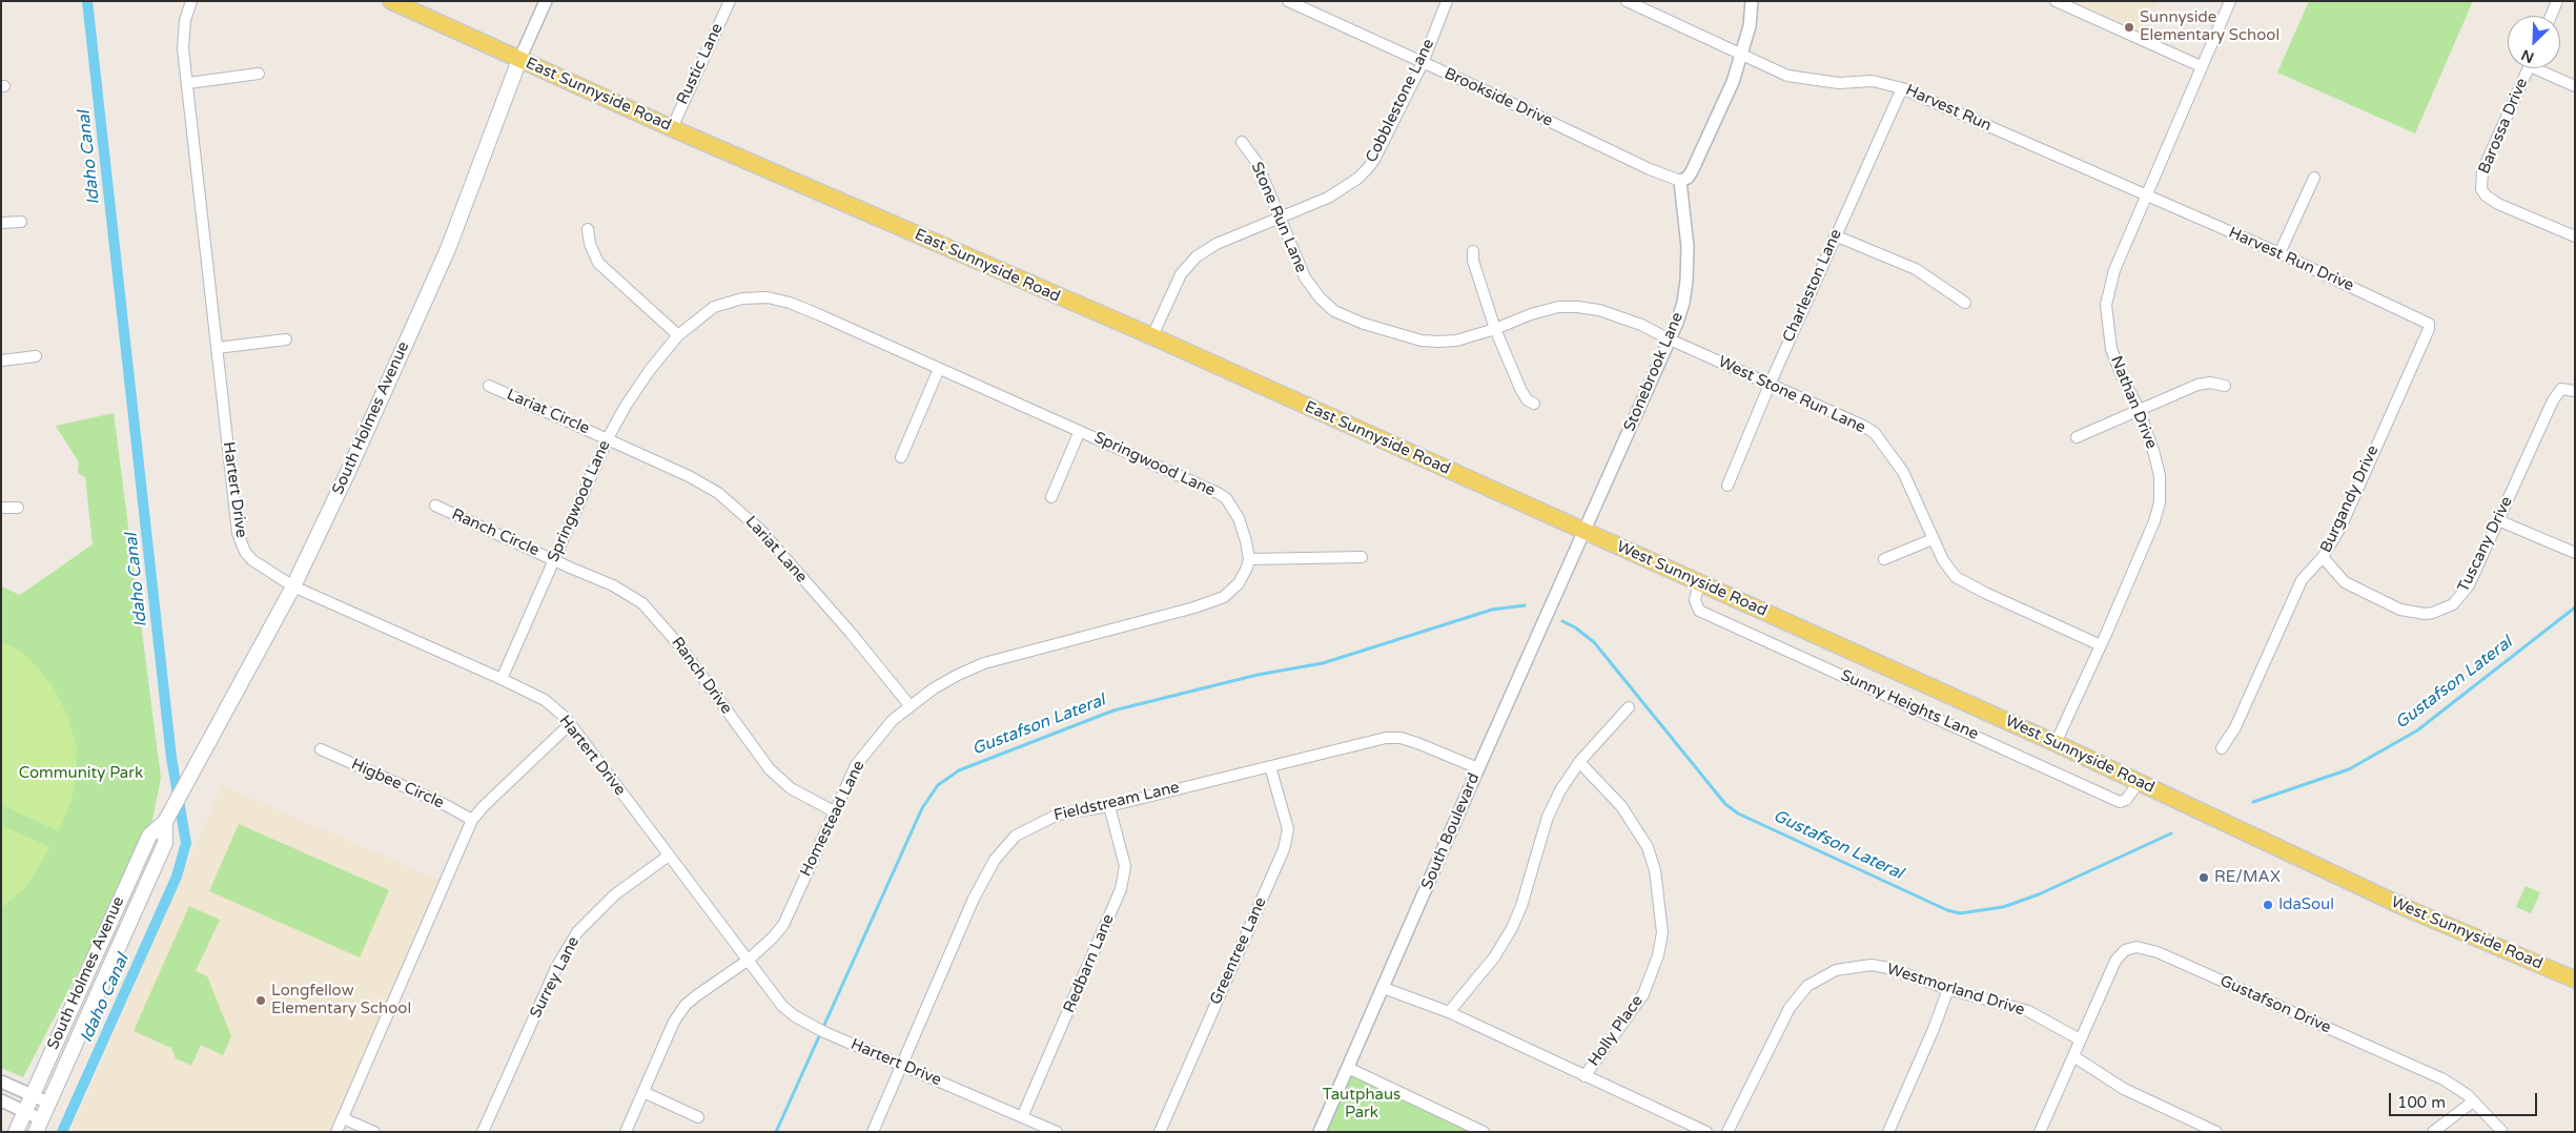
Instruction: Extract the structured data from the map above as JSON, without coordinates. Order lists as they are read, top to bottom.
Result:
{
  "streets": {
    "main road": ["East Sunnyside Road", "South Holmes Avenue", "West Sunnyside Road"],
    "street": [
      "Rustic Lane",
      "Brookside Drive",
      "Cobblestone Lane",
      "Harvest Run",
      "Barossa Drive",
      "Stone Run Lane",
      "Harvest Run Drive",
      "Charleston Lane",
      "Stonebrook Lane",
      "West Stone Run Lane",
      "Nathan Drive",
      "Lariat Circle",
      "Springwood Lane",
      "Hartert Drive",
      "Burgandy Drive",
      "Ranch Circle",
      "Tuscany Drive",
      "Lariat Lane",
      "Ranch Drive",
      "Sunny Heights Lane",
      "Higbee Circle",
      "Fieldstream Lane",
      "Homestead Lane",
      "South Boulevard",
      "Greentree Lane",
      "Redbarn Lane",
      "Surrey Lane",
      "Westmorland Drive",
      "Gustafson Drive",
      "Holly Place"
    ]
  },
  "crossings": [
    ["Rustic Lane", "East Sunnyside Road"],
    ["East Sunnyside Road", "Cobblestone Lane"],
    ["East Sunnyside Road", "Stonebrook Lane"],
    ["East Sunnyside Road", "South Holmes Avenue"],
    ["East Sunnyside Road", "West Sunnyside Road"],
    ["East Sunnyside Road", "South Boulevard"],
    ["Brookside Drive", "Cobblestone Lane"],
    ["Brookside Drive", "Stonebrook Lane"],
    ["Cobblestone Lane", "Stone Run Lane"],
    ["Harvest Run", "Harvest Run Drive"],
    ["Harvest Run", "Charleston Lane"],
    ["Harvest Run", "Nathan Drive"],
    ["Stone Run Lane", "West Stone Run Lane"],
    ["Harvest Run Drive", "Nathan Drive"],
    ["Harvest Run Drive", "Burgandy Drive"],
    ["Charleston Lane", "West Stone Run Lane"],
    ["Stonebrook Lane", "West Stone Run Lane"],
    ["Stonebrook Lane", "West Sunnyside Road"],
    ["Stonebrook Lane", "South Boulevard"],
    ["West Stone Run Lane", "Nathan Drive"],
    ["Nathan Drive", "West Sunnyside Road"],
    ["Lariat Circle", "Springwood Lane"],
    ["Lariat Circle", "Lariat Lane"],
    ["South Holmes Avenue", "Hartert Drive"],
    ["Springwood Lane", "Hartert Drive"],
    ["Springwood Lane", "Ranch Circle"],
    ["Springwood Lane", "Lariat Lane"],
    ["Springwood Lane", "Ranch Drive"],
    ["Springwood Lane", "Homestead Lane"],
    ["Hartert Drive", "Fieldstream Lane"],
    ["Hartert Drive", "Homestead Lane"],
    ["Hartert Drive", "Redbarn Lane"],
    ["Hartert Drive", "Surrey Lane"],
    ["Burgandy Drive", "Tuscany Drive"],
    ["Ranch Circle", "Ranch Drive"],
    ["Lariat Lane", "Homestead Lane"],
    ["West Sunnyside Road", "Sunny Heights Lane"],
    ["West Sunnyside Road", "South Boulevard"],
    ["Ranch Drive", "Homestead Lane"],
    ["Fieldstream Lane", "South Boulevard"],
    ["Fieldstream Lane", "Greentree Lane"],
    ["Fieldstream Lane", "Redbarn Lane"],
    ["Westmorland Drive", "Gustafson Drive"]
  ],
  "water": ["Idaho Canal", "Gustafson Lateral"],
  "parks": ["Community Park", "Tautphaus Park"],
  "places": [
    "Sunnyside Elementary School",
    "RE/MAX",
    "IdaSoul",
    "Longfellow Elementary School"
  ],
  "scale_bar": "100 m",
  "north": "bottom left"
}
